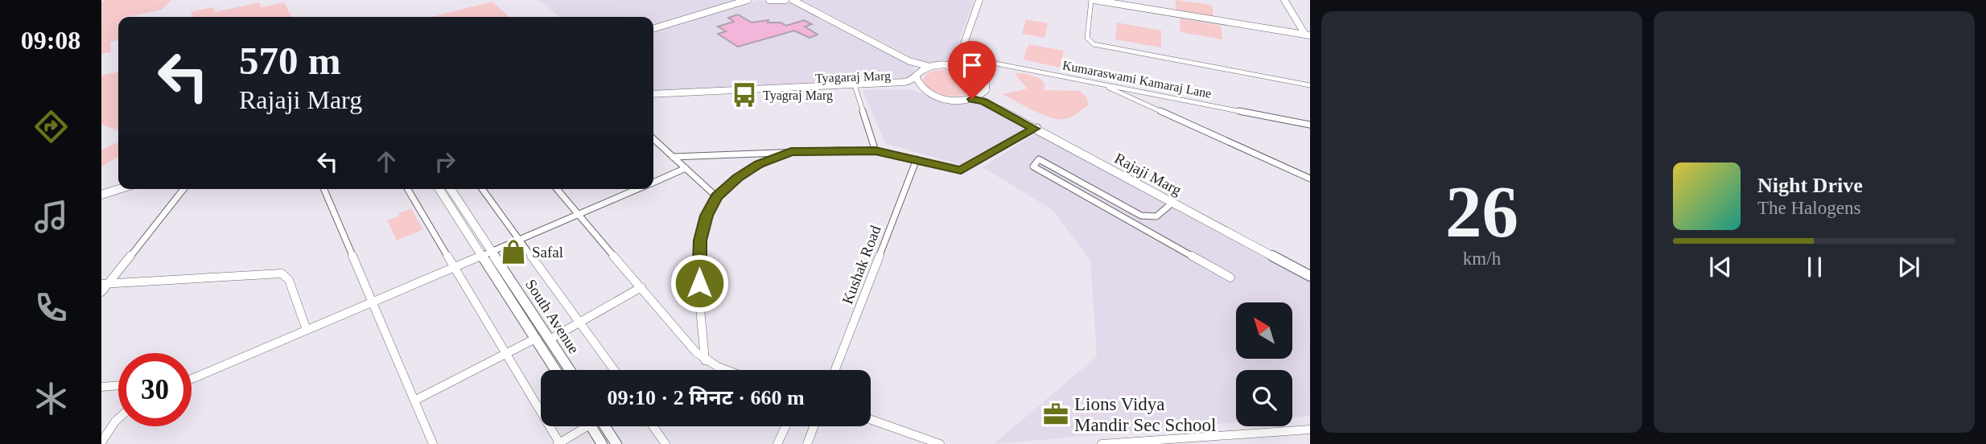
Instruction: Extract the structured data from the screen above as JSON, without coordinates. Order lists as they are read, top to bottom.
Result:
{
  "streets": {
    "main road": ["Tyagaraj Marg", "Rajaji Marg", "South Avenue"],
    "street": ["Kumaraswami Kamaraj Lane", "Kushak Road"]
  },
  "crossings": [
    ["Tyagaraj Marg", "Rajaji Marg"]
  ],
  "places": {
    "bus stop": ["Tyagraj Marg"],
    "shop": ["Safal"],
    "office": ["Lions Vidya Mandir Sec School"]
  },
  "north": "top left",
  "page": {
    "tabs": "09:08",
    "tile": ["26", "km/h"],
    "turn": ["570 m", "Rajaji Marg"],
    "song": ["Night Drive", "The Halogens"],
    "limit": "30",
    "trip": "09:10 · 2 मिनट · 660 m"
  }
}
